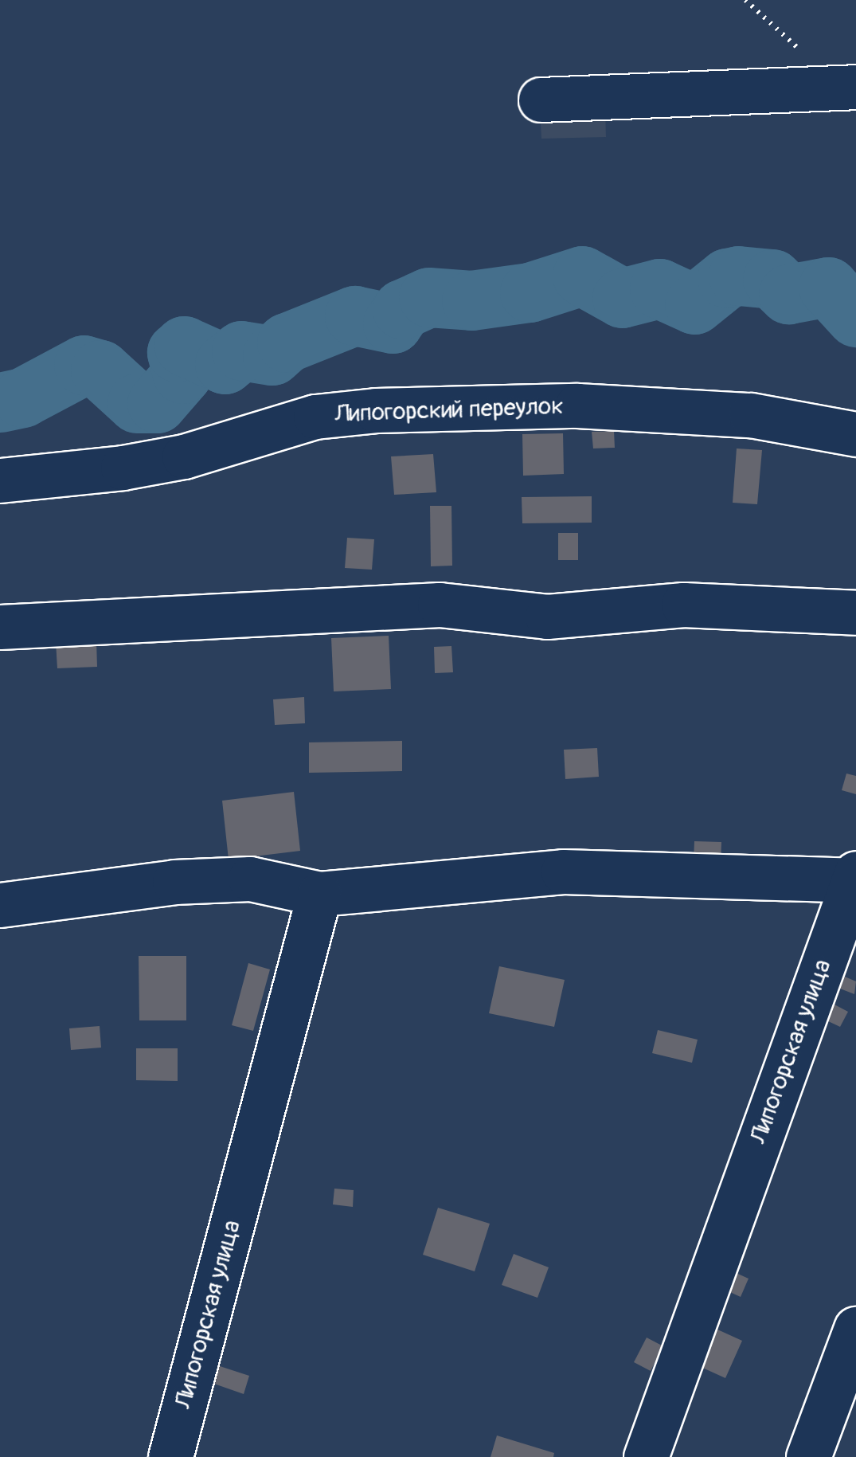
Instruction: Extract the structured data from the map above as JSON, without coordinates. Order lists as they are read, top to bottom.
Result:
{
  "streets": {
    "street": ["Липогорский переулок", "Липогорская улица"]
  }
}
